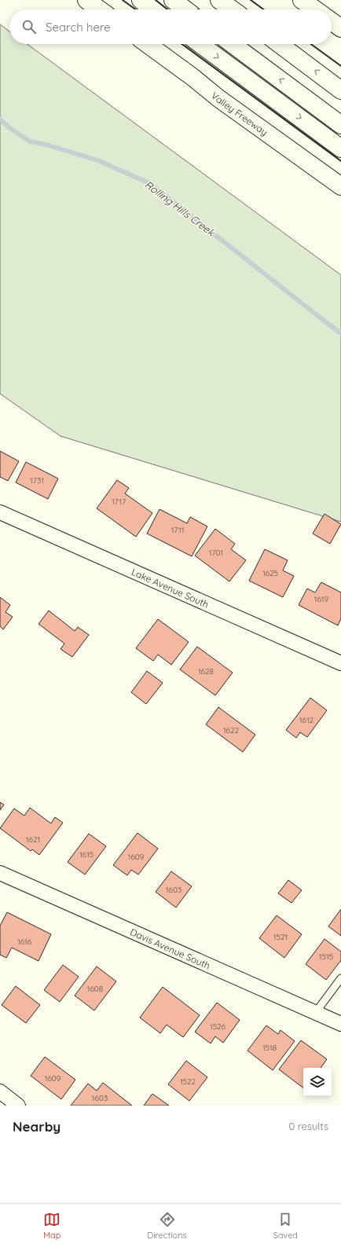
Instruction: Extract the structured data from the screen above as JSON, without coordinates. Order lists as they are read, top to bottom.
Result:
{
  "streets": {
    "main road": ["Valley Freeway"],
    "street": ["Lake Avenue South", "Davis Avenue South"]
  },
  "water": ["Rolling Hills Creek"],
  "house_numbers": [
    "1731",
    "1717",
    "1711",
    "1701",
    "1625",
    "1619",
    "1628",
    "1612",
    "1622",
    "1621",
    "1615",
    "1609",
    "1603",
    "1521",
    "1616",
    "1515",
    "1608",
    "1526",
    "1518",
    "1609",
    "1522",
    "1603"
  ],
  "page": {
    "search": "Search here",
    "heading": ["Nearby", "0 results"],
    "nav": ["Map", "Directions", "Saved"]
  }
}
